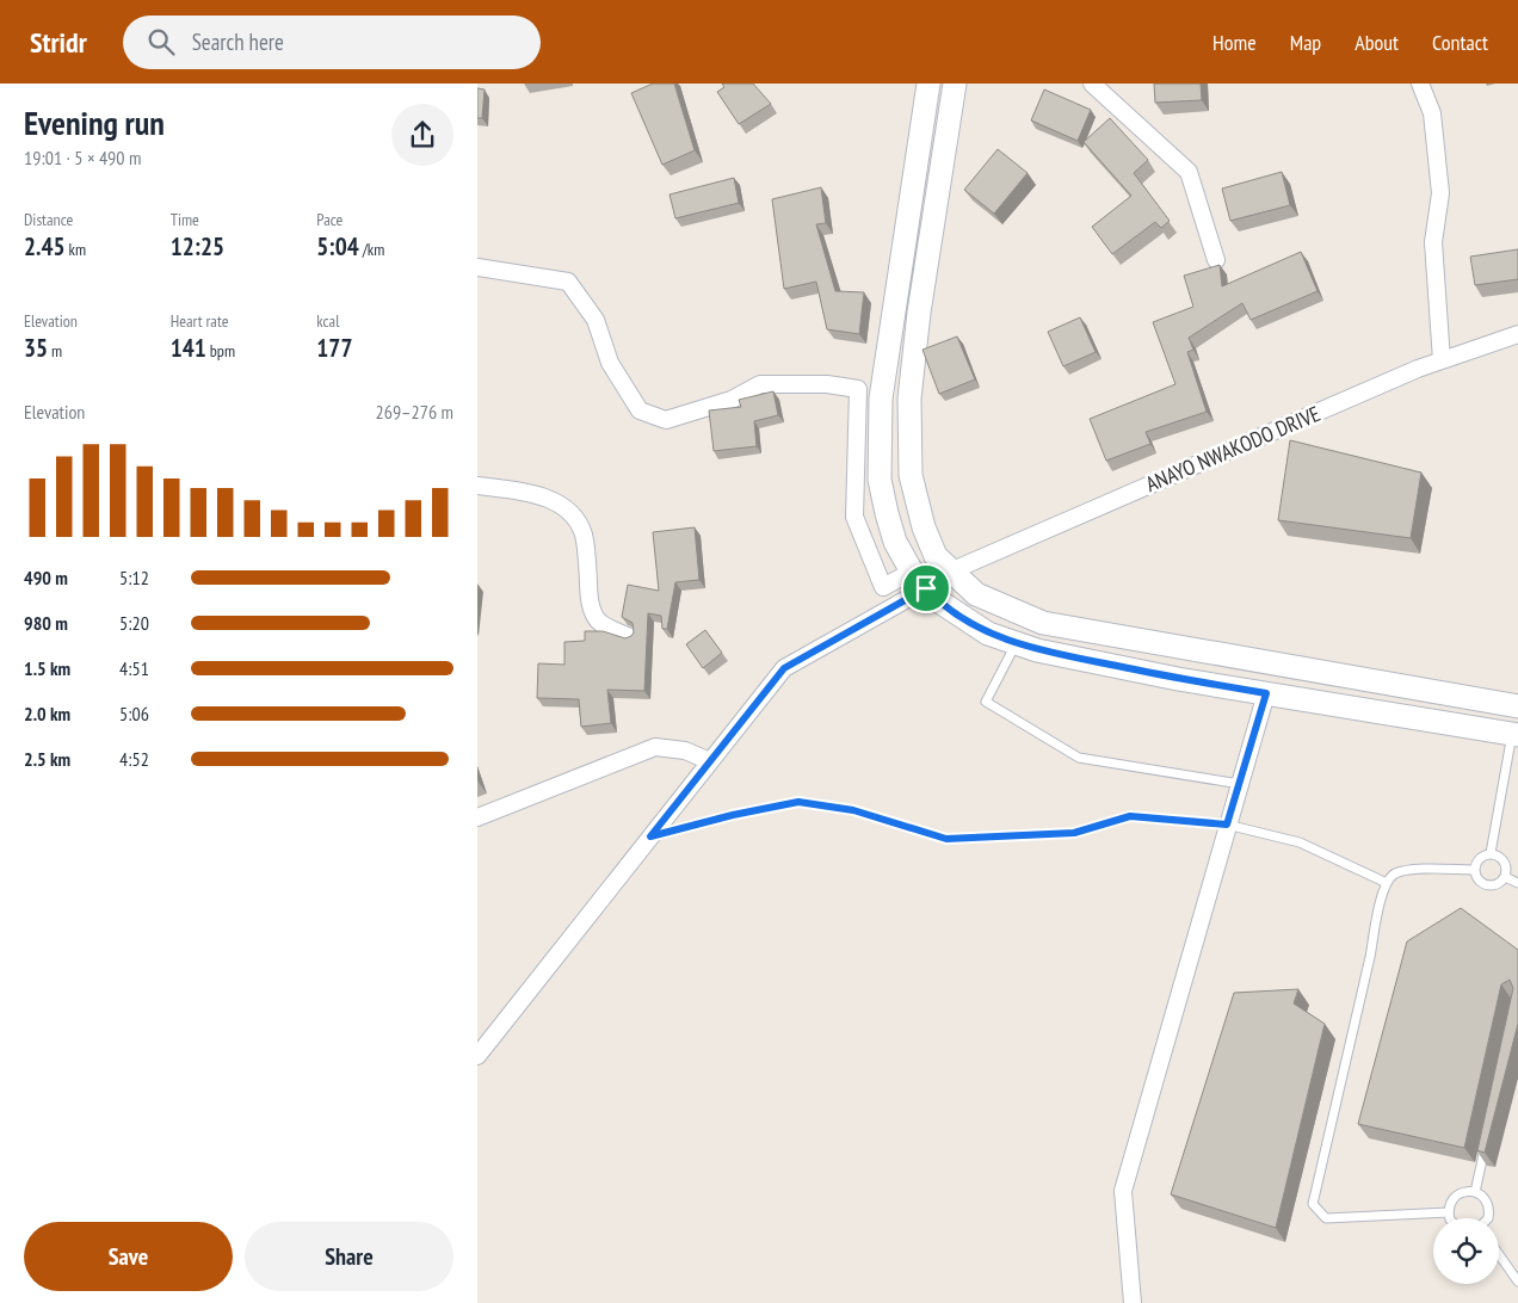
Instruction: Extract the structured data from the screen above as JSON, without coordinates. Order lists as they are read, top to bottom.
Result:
{
  "streets": {
    "street": ["ANAYO NWAKODO DRIVE"]
  },
  "page": {
    "header": "Stridr",
    "search": "Search here",
    "nav": [
      "Home",
      "Map",
      "About",
      "Contact"
    ],
    "heading": ["Evening run", "19:01 · 5 × 490 m"],
    "stats": [
      ["Distance", "2.45 km"],
      ["Time", "12:25"],
      ["Pace", "5:04 /km"],
      ["Elevation", "35 m"],
      ["Heart rate", "141 bpm"],
      ["kcal", "177"]
    ],
    "chart": ["Elevation", "269–276 m"],
    "list": [
      {
        "name": "490 m",
        "note": "5:12"
      },
      {
        "name": "980 m",
        "note": "5:20"
      },
      {
        "name": "1.5 km",
        "note": "4:51"
      },
      {
        "name": "2.0 km",
        "note": "5:06"
      },
      {
        "name": "2.5 km",
        "note": "4:52"
      }
    ],
    "buttons": ["Save", "Share"]
  }
}
